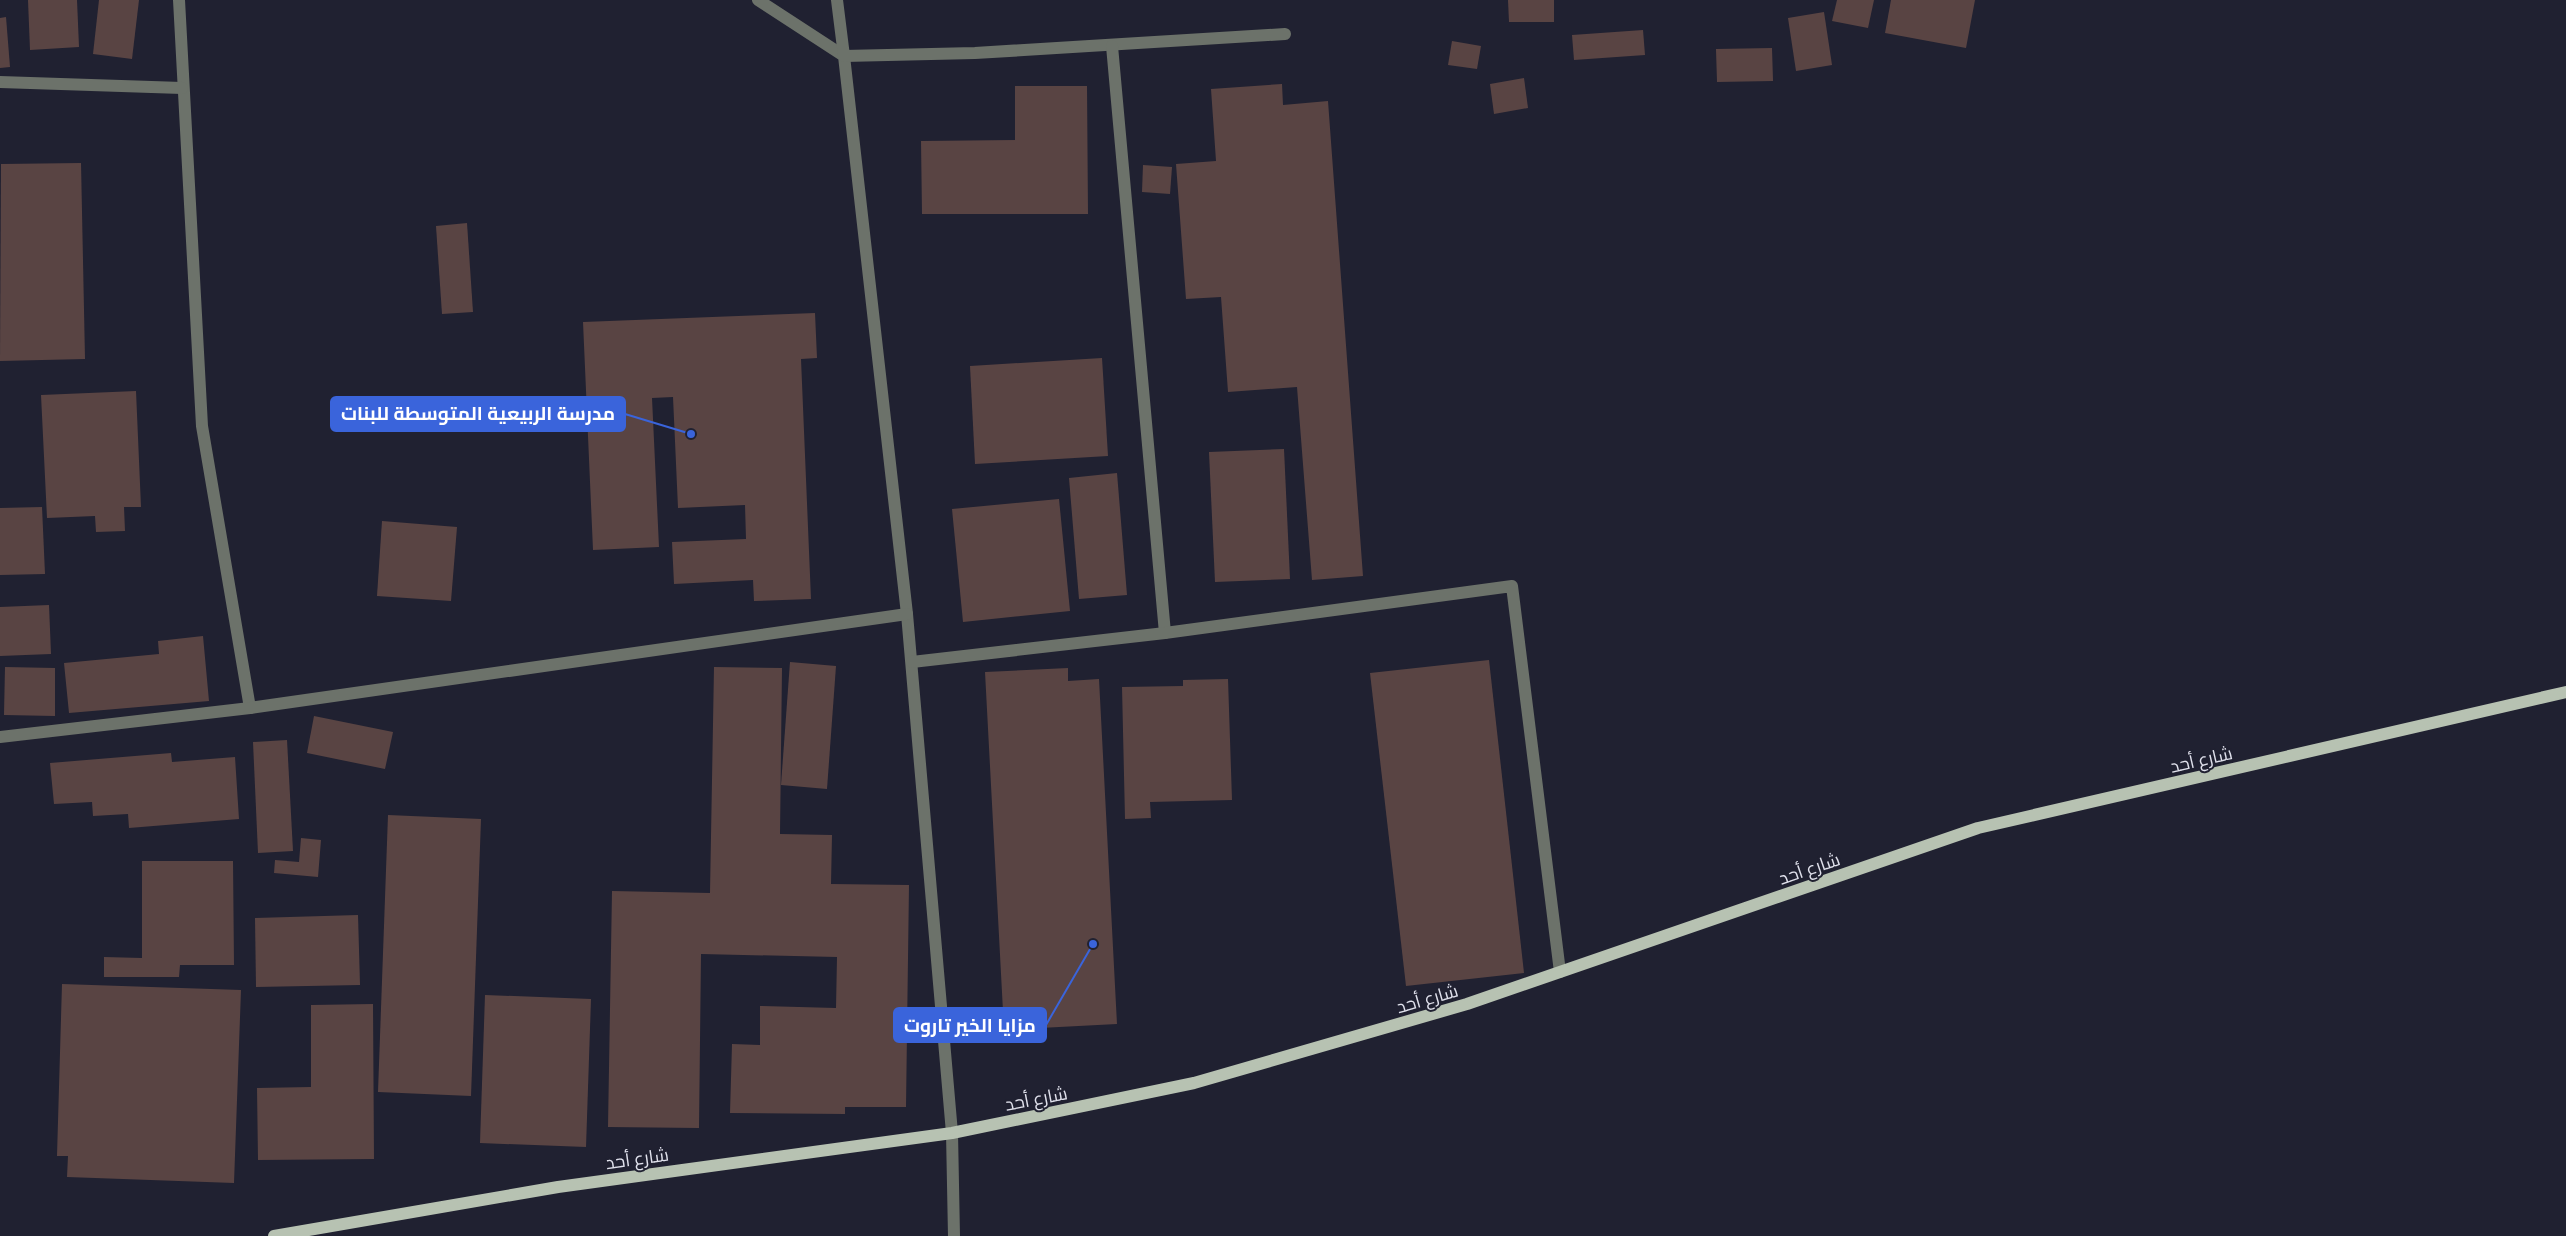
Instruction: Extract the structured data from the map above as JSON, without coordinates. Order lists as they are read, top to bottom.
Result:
{
  "streets": {
    "main road": ["شارع أحد"]
  },
  "places": ["مدرسة الربيعية المتوسطة للبنات", "مزايا الخير تاروت"]
}
